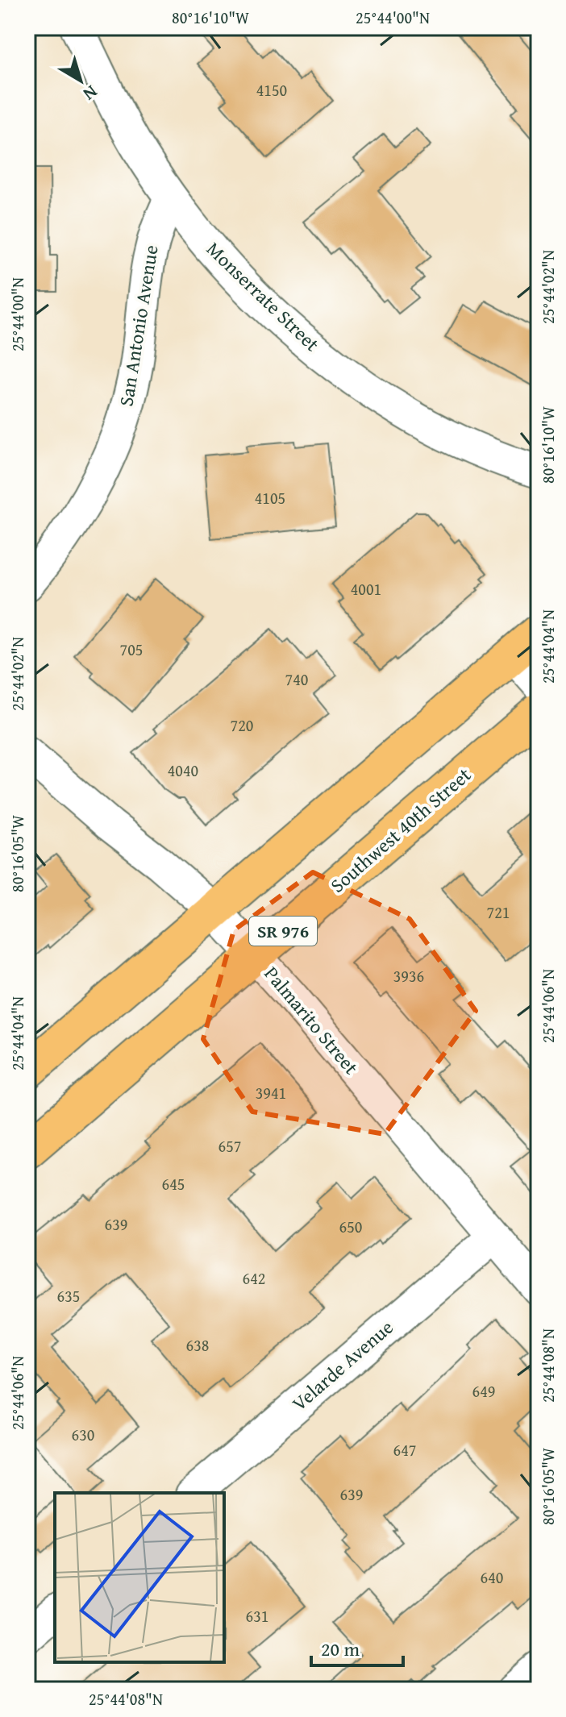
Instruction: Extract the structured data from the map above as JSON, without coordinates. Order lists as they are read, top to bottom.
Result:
{
  "streets": {
    "main road": ["Southwest 40th Street", "SR 976"],
    "street": [
      "Monserrate Street",
      "San Antonio Avenue",
      "Palmarito Street",
      "Velarde Avenue"
    ]
  },
  "crossings": [
    ["Monserrate Street", "San Antonio Avenue"],
    ["Southwest 40th Street", "Palmarito Street"],
    ["SR 976", "Palmarito Street"],
    ["Palmarito Street", "Velarde Avenue"]
  ],
  "house_numbers": [
    "4150",
    "4105",
    "4001",
    "705",
    "740",
    "720",
    "4040",
    "721",
    "3936",
    "3941",
    "657",
    "645",
    "639",
    "650",
    "642",
    "635",
    "638",
    "649",
    "630",
    "647",
    "639",
    "640",
    "631"
  ],
  "scale_bar": "20 m",
  "north": "bottom right",
  "coordinates": [
    "80°16'10\"W",
    "25°44'00\"N",
    "25°44'02\"N",
    "25°44'04\"N",
    "80°16'05\"W",
    "25°44'06\"N",
    "25°44'08\"N"
  ]
}
